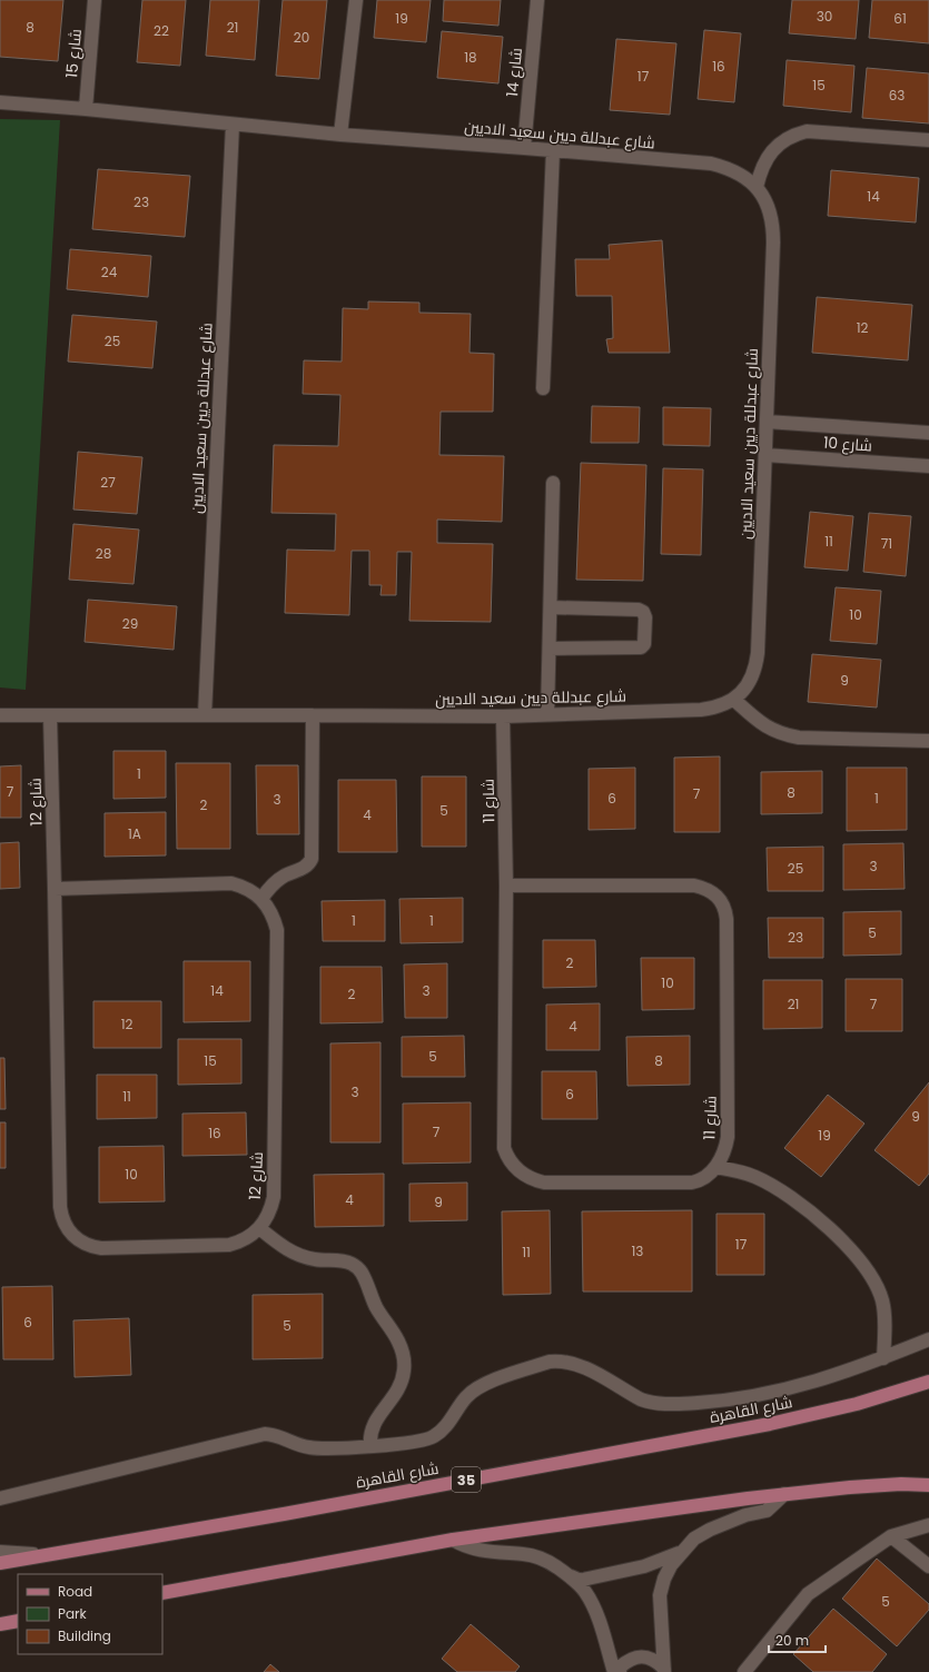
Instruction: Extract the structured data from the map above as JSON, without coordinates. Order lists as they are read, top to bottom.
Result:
{
  "streets": {
    "main road": ["شارع القاهرة", "35"],
    "street": [
      "شارع 15",
      "شارع 14",
      "شارع عبدللة ديين سعيد الاديين",
      "شارع 10",
      "شارع 11",
      "شارع 12"
    ]
  },
  "crossings": [
    ["شارع 15", "شارع عبدللة ديين سعيد الاديين"],
    ["شارع 14", "شارع عبدللة ديين سعيد الاديين"],
    ["شارع عبدللة ديين سعيد الاديين", "شارع 10"],
    ["شارع عبدللة ديين سعيد الاديين", "شارع 11"],
    ["شارع عبدللة ديين سعيد الاديين", "شارع 12"]
  ],
  "house_numbers": [
    "30",
    "19",
    "61",
    "8",
    "21",
    "22",
    "20",
    "18",
    "16",
    "17",
    "15",
    "63",
    "14",
    "23",
    "24",
    "12",
    "25",
    "27",
    "11",
    "71",
    "28",
    "10",
    "29",
    "9",
    "1",
    "7",
    "8",
    "7",
    "6",
    "1",
    "3",
    "2",
    "5",
    "4",
    "1A",
    "3",
    "25",
    "1",
    "1",
    "5",
    "23",
    "2",
    "10",
    "14",
    "3",
    "2",
    "21",
    "7",
    "12",
    "4",
    "5",
    "15",
    "8",
    "3",
    "6",
    "11",
    "9",
    "7",
    "16",
    "19",
    "10",
    "4",
    "9",
    "17",
    "13",
    "11",
    "6",
    "5",
    "5"
  ],
  "legend": ["Road", "Park", "Building"],
  "scale_bar": "20 m"
}
